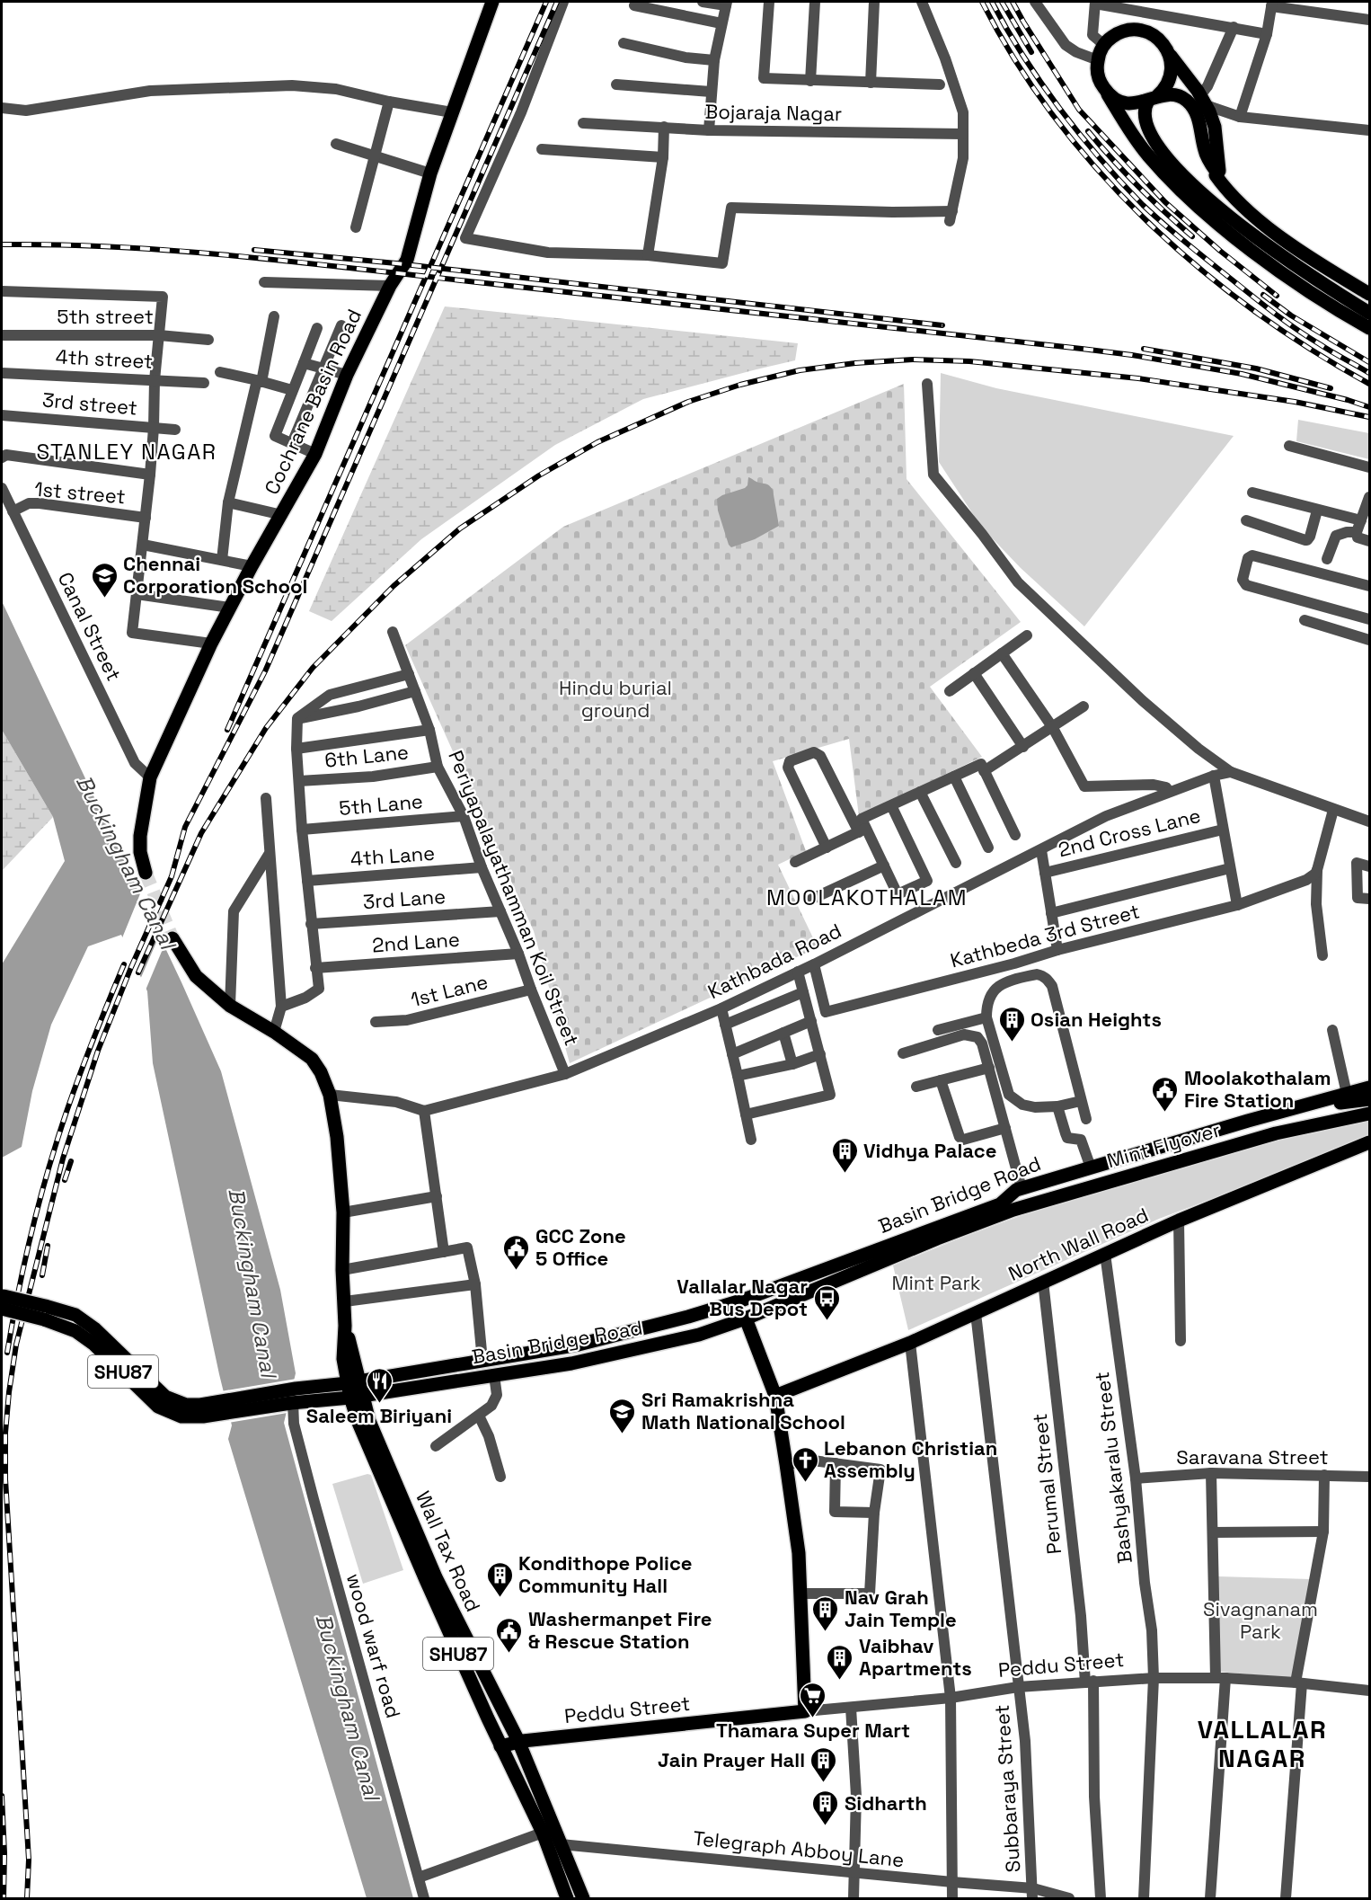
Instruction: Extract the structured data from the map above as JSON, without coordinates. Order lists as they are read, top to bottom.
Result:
{
  "streets": {
    "main road": [
      "Cochrane Basin Road",
      "Mint Flyover",
      "Basin Bridge Road",
      "North Wall Road",
      "SHU87",
      "Wall Tax Road",
      "Peddu Street"
    ],
    "street": [
      "Bojaraja Nagar",
      "5th street",
      "4th street",
      "3rd street",
      "1st street",
      "Canal Street",
      "6th Lane",
      "5th Lane",
      "2nd Cross Lane",
      "4th Lane",
      "Periyapalayathamman Koil Street",
      "3rd Lane",
      "Kathbeda 3rd Street",
      "2nd Lane",
      "Kathbada Road",
      "1st Lane",
      "Saravana Street",
      "Bashyakaralu Street",
      "Perumal Street",
      "wood warf road",
      "Subbaraya Street",
      "Telegraph Abboy Lane"
    ]
  },
  "crossings": [
    ["Cochrane Basin Road", "Canal Street"],
    ["1st street", "Canal Street"],
    ["6th Lane", "Periyapalayathamman Koil Street"],
    ["5th Lane", "Periyapalayathamman Koil Street"],
    ["4th Lane", "Periyapalayathamman Koil Street"],
    ["Periyapalayathamman Koil Street", "3rd Lane"],
    ["Periyapalayathamman Koil Street", "2nd Lane"],
    ["Periyapalayathamman Koil Street", "Kathbada Road"],
    ["Periyapalayathamman Koil Street", "1st Lane"],
    ["Kathbeda 3rd Street", "Kathbada Road"],
    ["Mint Flyover", "Basin Bridge Road"],
    ["Basin Bridge Road", "SHU87"],
    ["Basin Bridge Road", "Wall Tax Road"],
    ["Basin Bridge Road", "wood warf road"],
    ["North Wall Road", "Bashyakaralu Street"],
    ["North Wall Road", "Perumal Street"],
    ["North Wall Road", "Subbaraya Street"],
    ["SHU87", "wood warf road"],
    ["Saravana Street", "Bashyakaralu Street"],
    ["Bashyakaralu Street", "Peddu Street"],
    ["Perumal Street", "Peddu Street"],
    ["Wall Tax Road", "Peddu Street"],
    ["Wall Tax Road", "Telegraph Abboy Lane"],
    ["Peddu Street", "Subbaraya Street"],
    ["Subbaraya Street", "Telegraph Abboy Lane"]
  ],
  "districts": ["STANLEY NAGAR", "MOOLAKOTHALAM", "VALLALAR NAGAR"],
  "water": ["Buckingham Canal"],
  "parks": ["Hindu burial ground", "Mint Park", "Sivagnanam Park"],
  "places": {
    "school or university": ["Chennai Corporation School", "Sri Ramakrishna Math National School"],
    "building": [
      "Osian Heights",
      "Vidhya Palace",
      "Kondithope Police Community Hall",
      "Nav Grah Jain Temple",
      "Vaibhav Apartments",
      "Jain Prayer Hall",
      "Sidharth"
    ],
    "public building": ["Moolakothalam Fire Station", "GCC Zone 5 Office", "Washermanpet Fire & Rescue Station"],
    "bus stop": ["Vallalar Nagar Bus Depot"],
    "restaurant": ["Saleem Biriyani"],
    "church": ["Lebanon Christian Assembly"],
    "supermarket": ["Thamara Super Mart"]
  }
}
